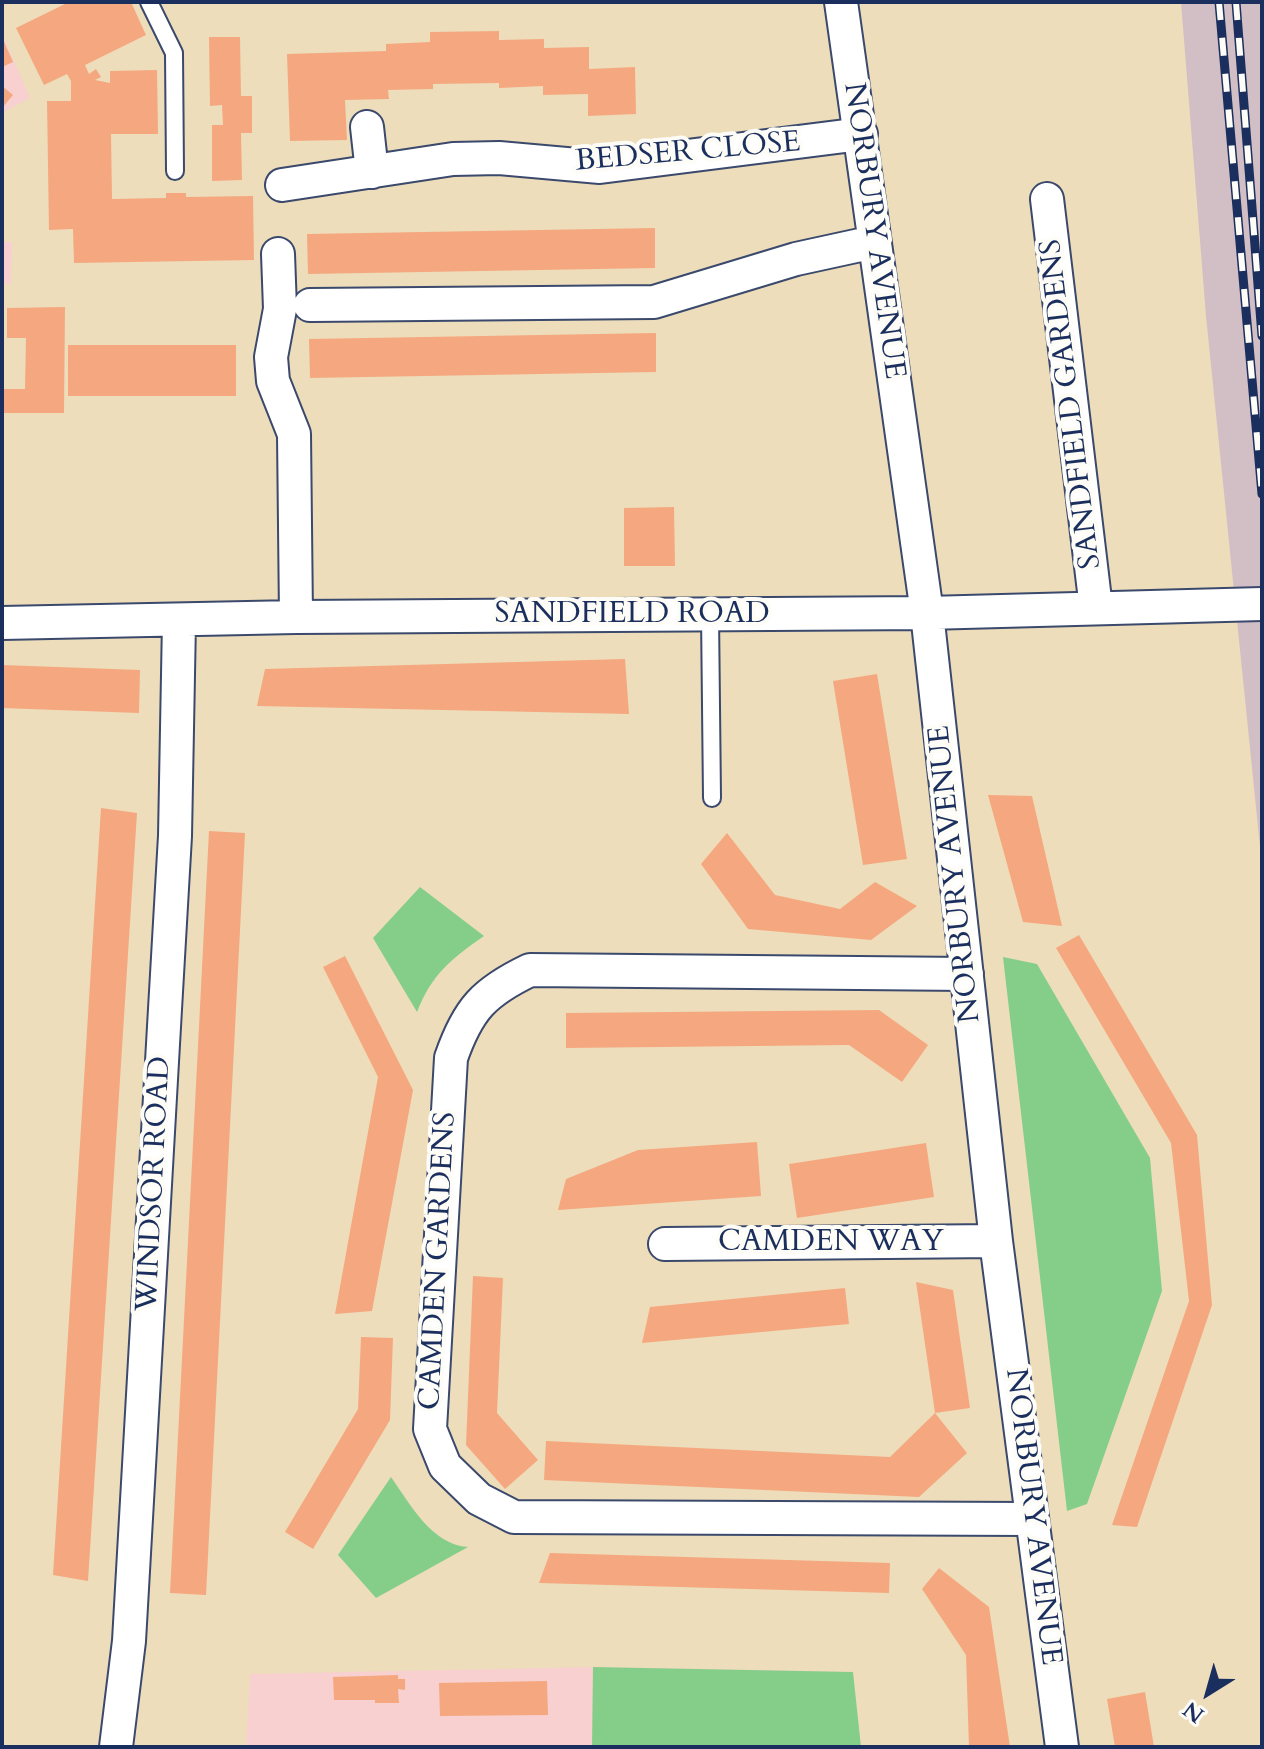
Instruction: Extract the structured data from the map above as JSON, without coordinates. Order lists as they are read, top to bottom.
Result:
{
  "streets": {
    "street": [
      "BEDSER CLOSE",
      "NORBURY AVENUE",
      "SANDFIELD GARDENS",
      "SANDFIELD ROAD",
      "WINDSOR ROAD",
      "CAMDEN WAY",
      "CAMDEN GARDENS"
    ]
  },
  "crossings": [
    ["BEDSER CLOSE", "NORBURY AVENUE"],
    ["NORBURY AVENUE", "SANDFIELD ROAD"],
    ["NORBURY AVENUE", "CAMDEN WAY"],
    ["NORBURY AVENUE", "CAMDEN GARDENS"],
    ["SANDFIELD GARDENS", "SANDFIELD ROAD"],
    ["SANDFIELD ROAD", "WINDSOR ROAD"]
  ],
  "north": "bottom left"
}
